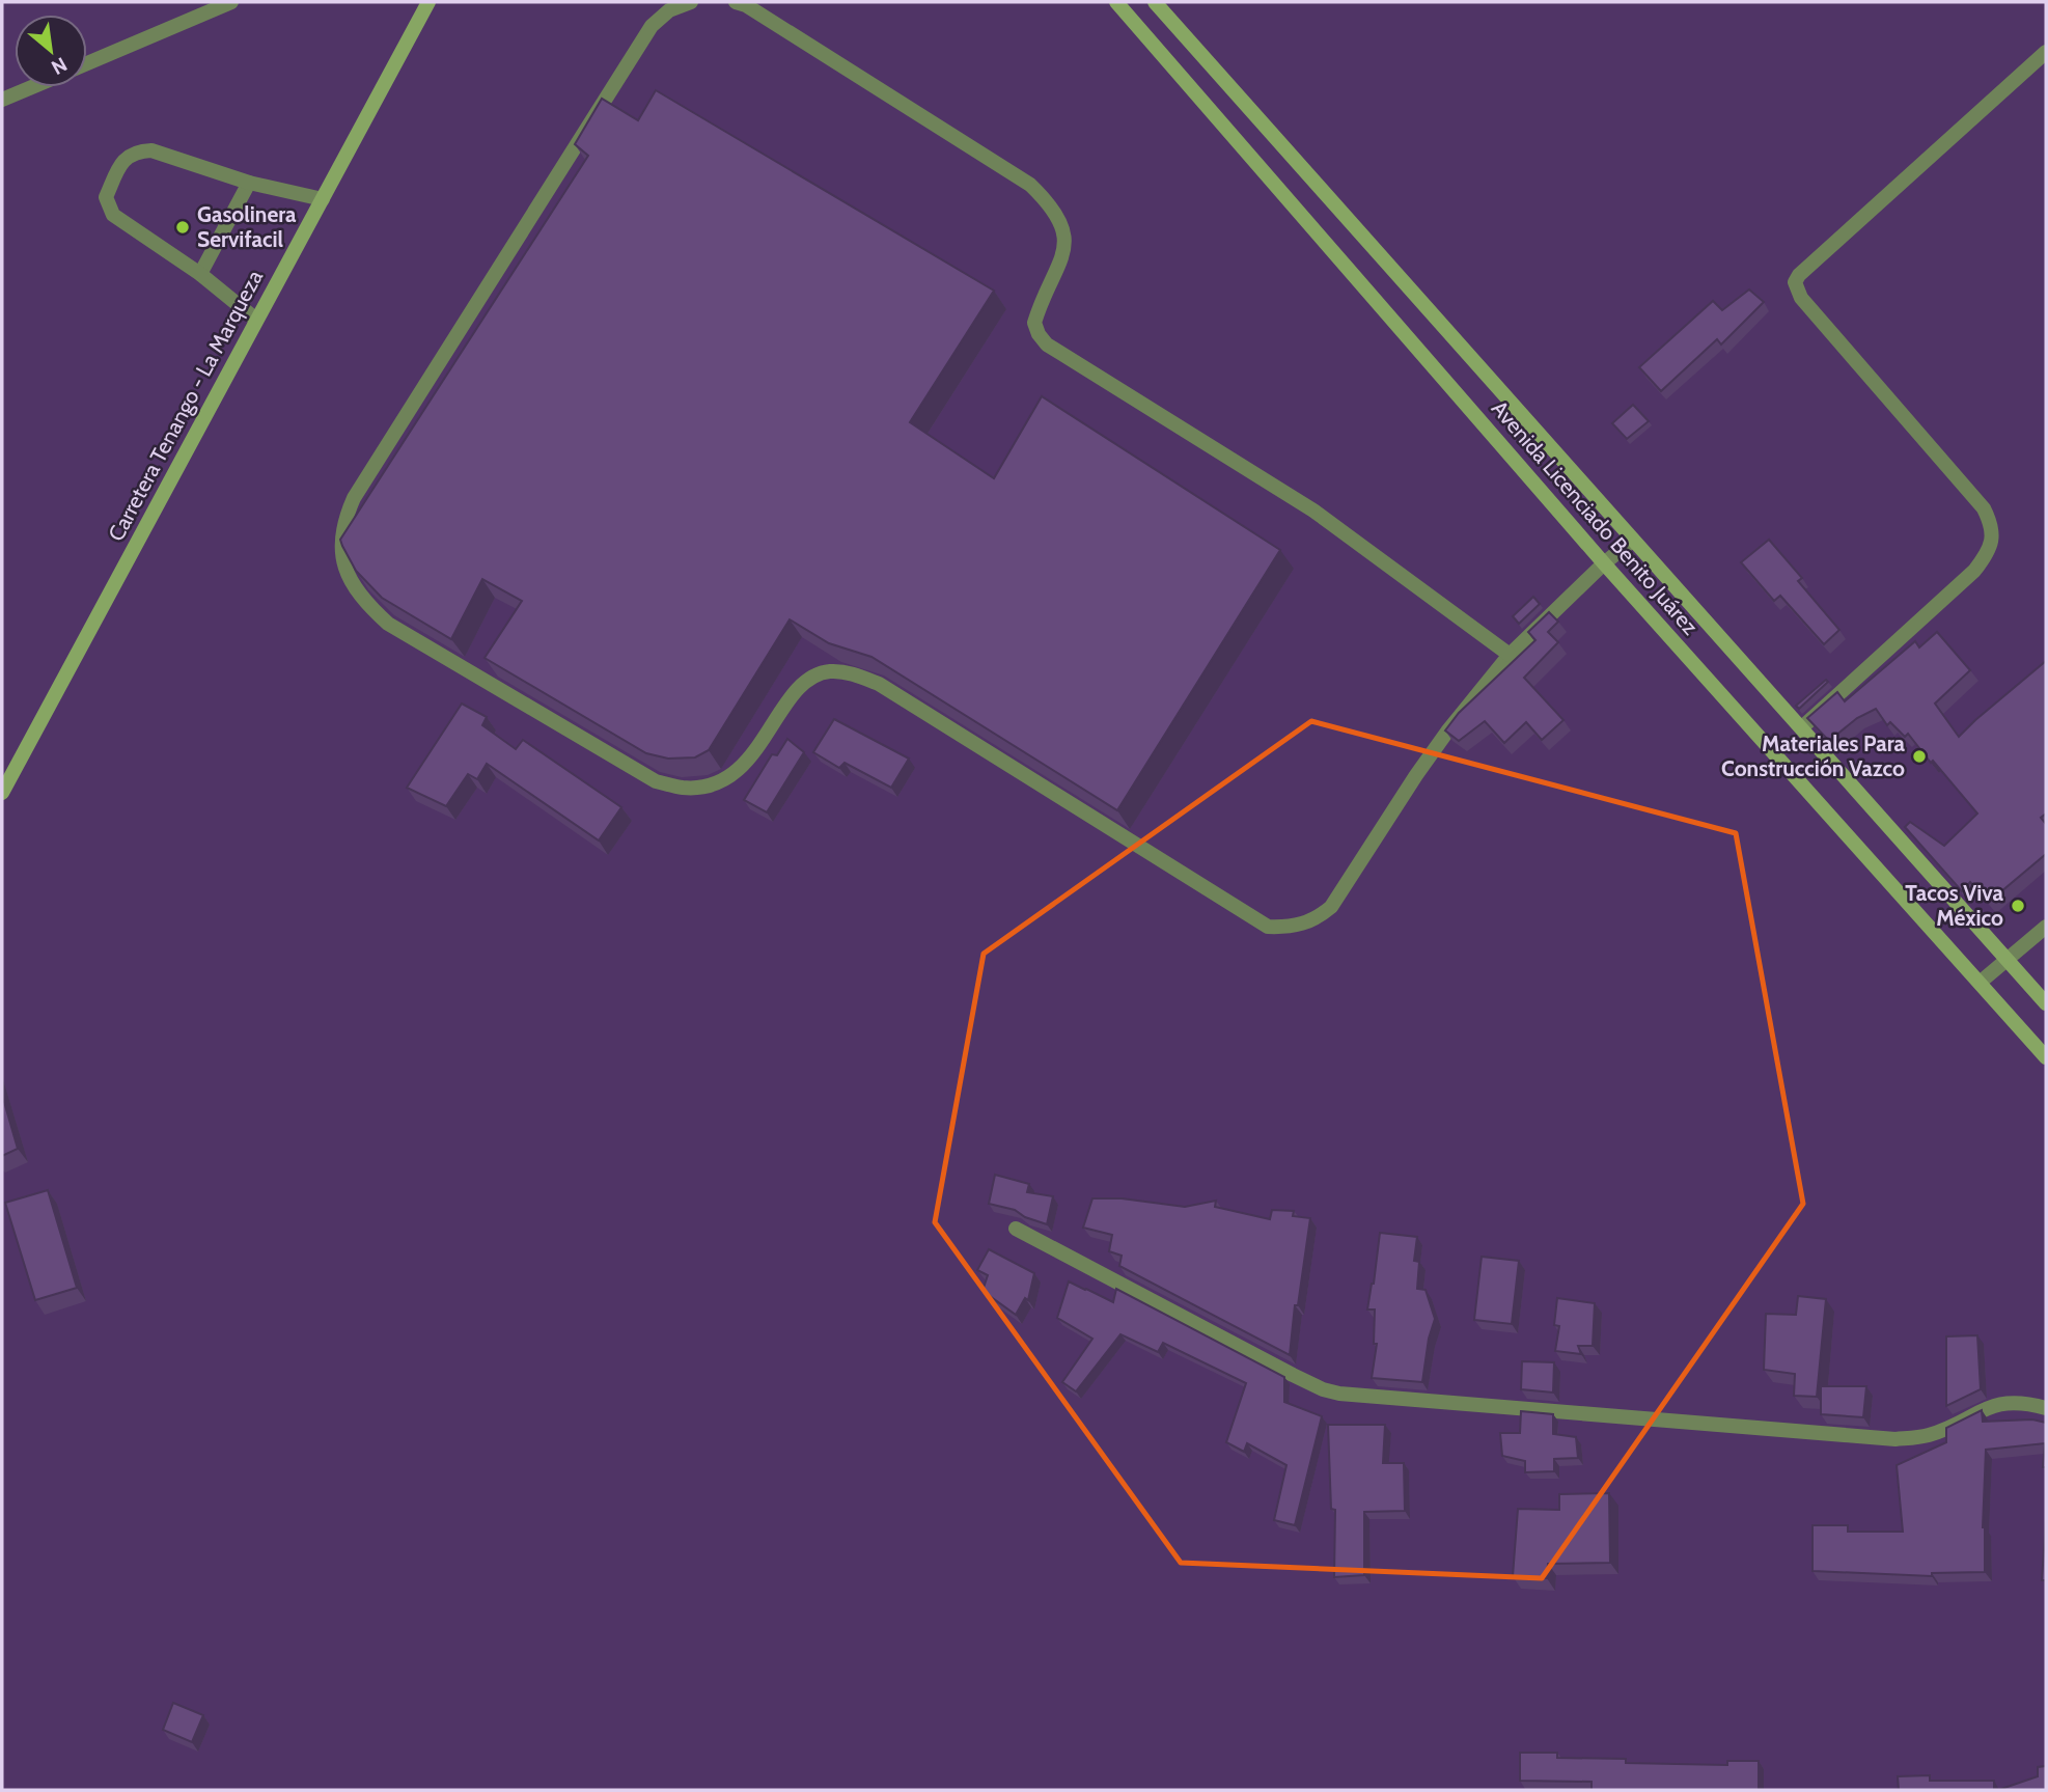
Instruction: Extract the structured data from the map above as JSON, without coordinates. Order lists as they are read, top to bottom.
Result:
{
  "streets": {
    "main road": ["Carretera Tenango - La Marqueza", "Avenida Licenciado Benito Juárez"]
  },
  "places": ["Gasolinera Servifacil", "Materiales Para Construcción Vazco", "Tacos Viva México"],
  "north": "bottom right"
}
